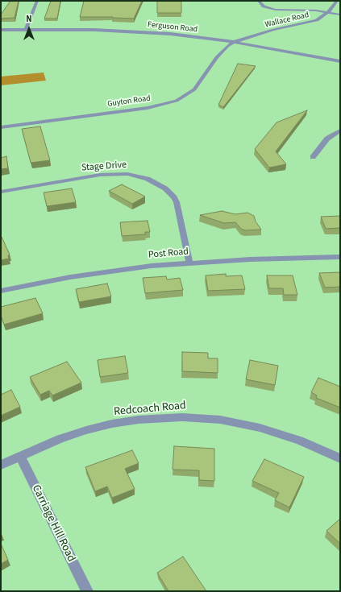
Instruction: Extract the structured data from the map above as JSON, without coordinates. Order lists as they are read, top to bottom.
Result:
{
  "streets": {
    "street": [
      "Wallace Road",
      "Ferguson Road",
      "Guyton Road",
      "Stage Drive",
      "Post Road",
      "Redcoach Road",
      "Carriage Hill Road"
    ]
  },
  "crossings": [
    ["Wallace Road", "Ferguson Road"],
    ["Wallace Road", "Guyton Road"],
    ["Ferguson Road", "Guyton Road"],
    ["Stage Drive", "Post Road"],
    ["Redcoach Road", "Carriage Hill Road"]
  ],
  "north": "top"
}
